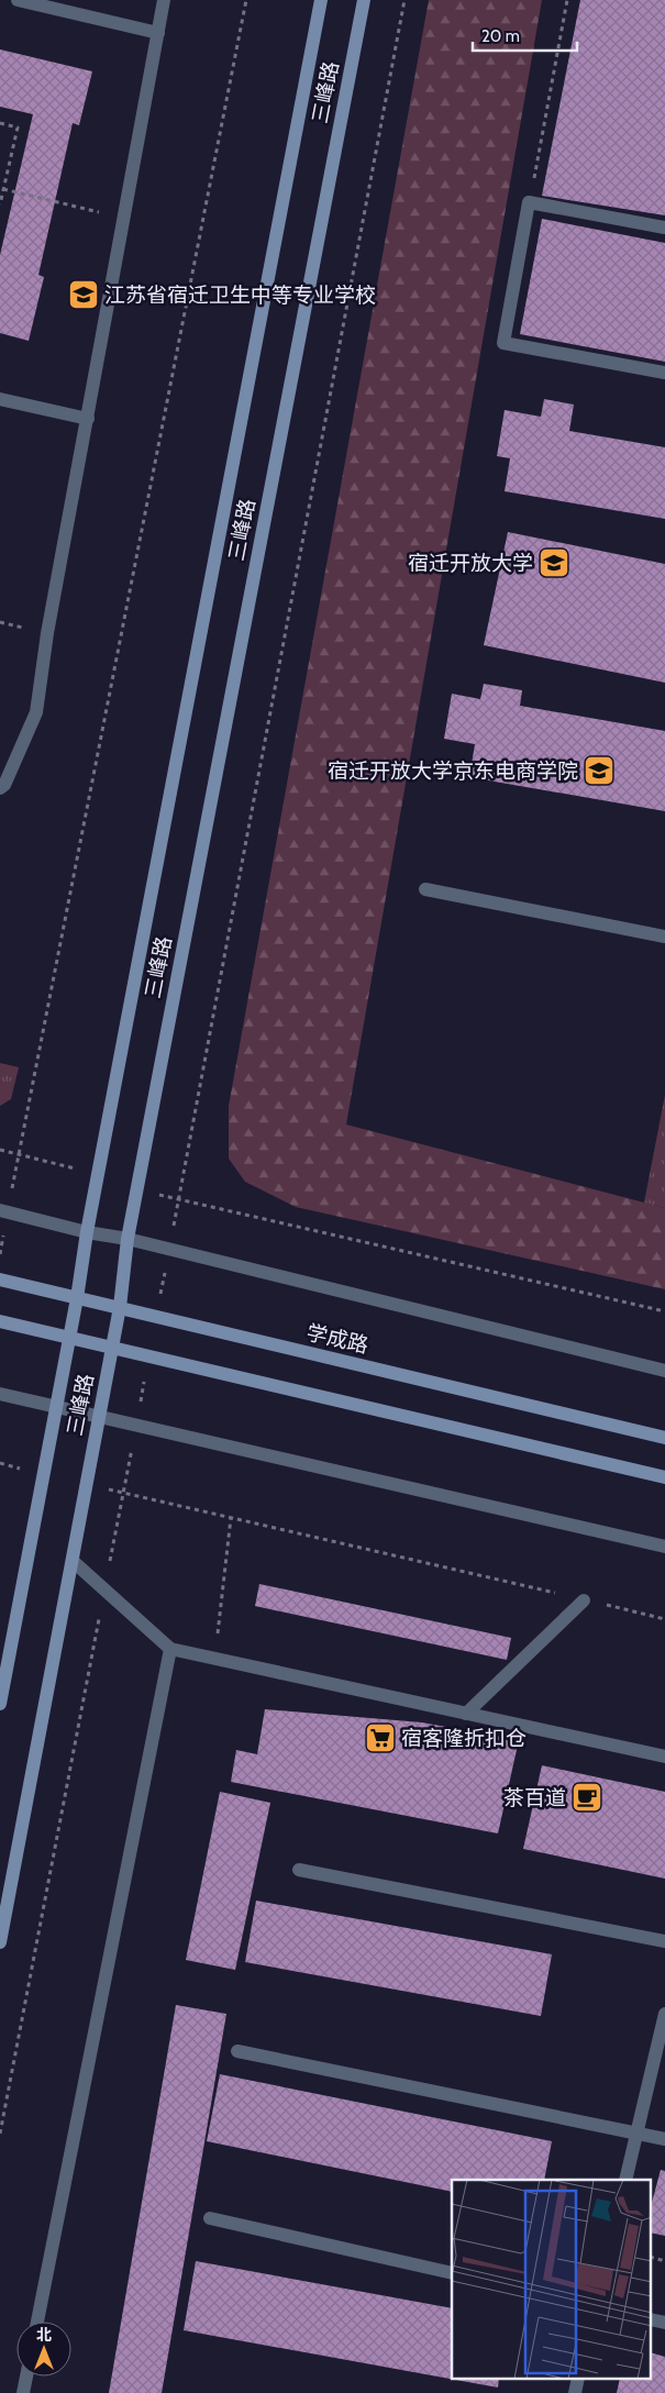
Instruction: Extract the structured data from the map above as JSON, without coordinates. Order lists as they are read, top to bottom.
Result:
{
  "streets": {
    "main road": ["三峰路", "学成路"]
  },
  "crossings": [
    ["三峰路", "学成路"]
  ],
  "places": {
    "school or university": ["江苏省宿迁卫生中等专业学校", "宿迁开放大学", "宿迁开放大学京东电商学院"],
    "supermarket": ["宿客隆折扣仓"],
    "cafe": ["茶百道"]
  },
  "scale_bar": "20 m",
  "north": "top"
}
